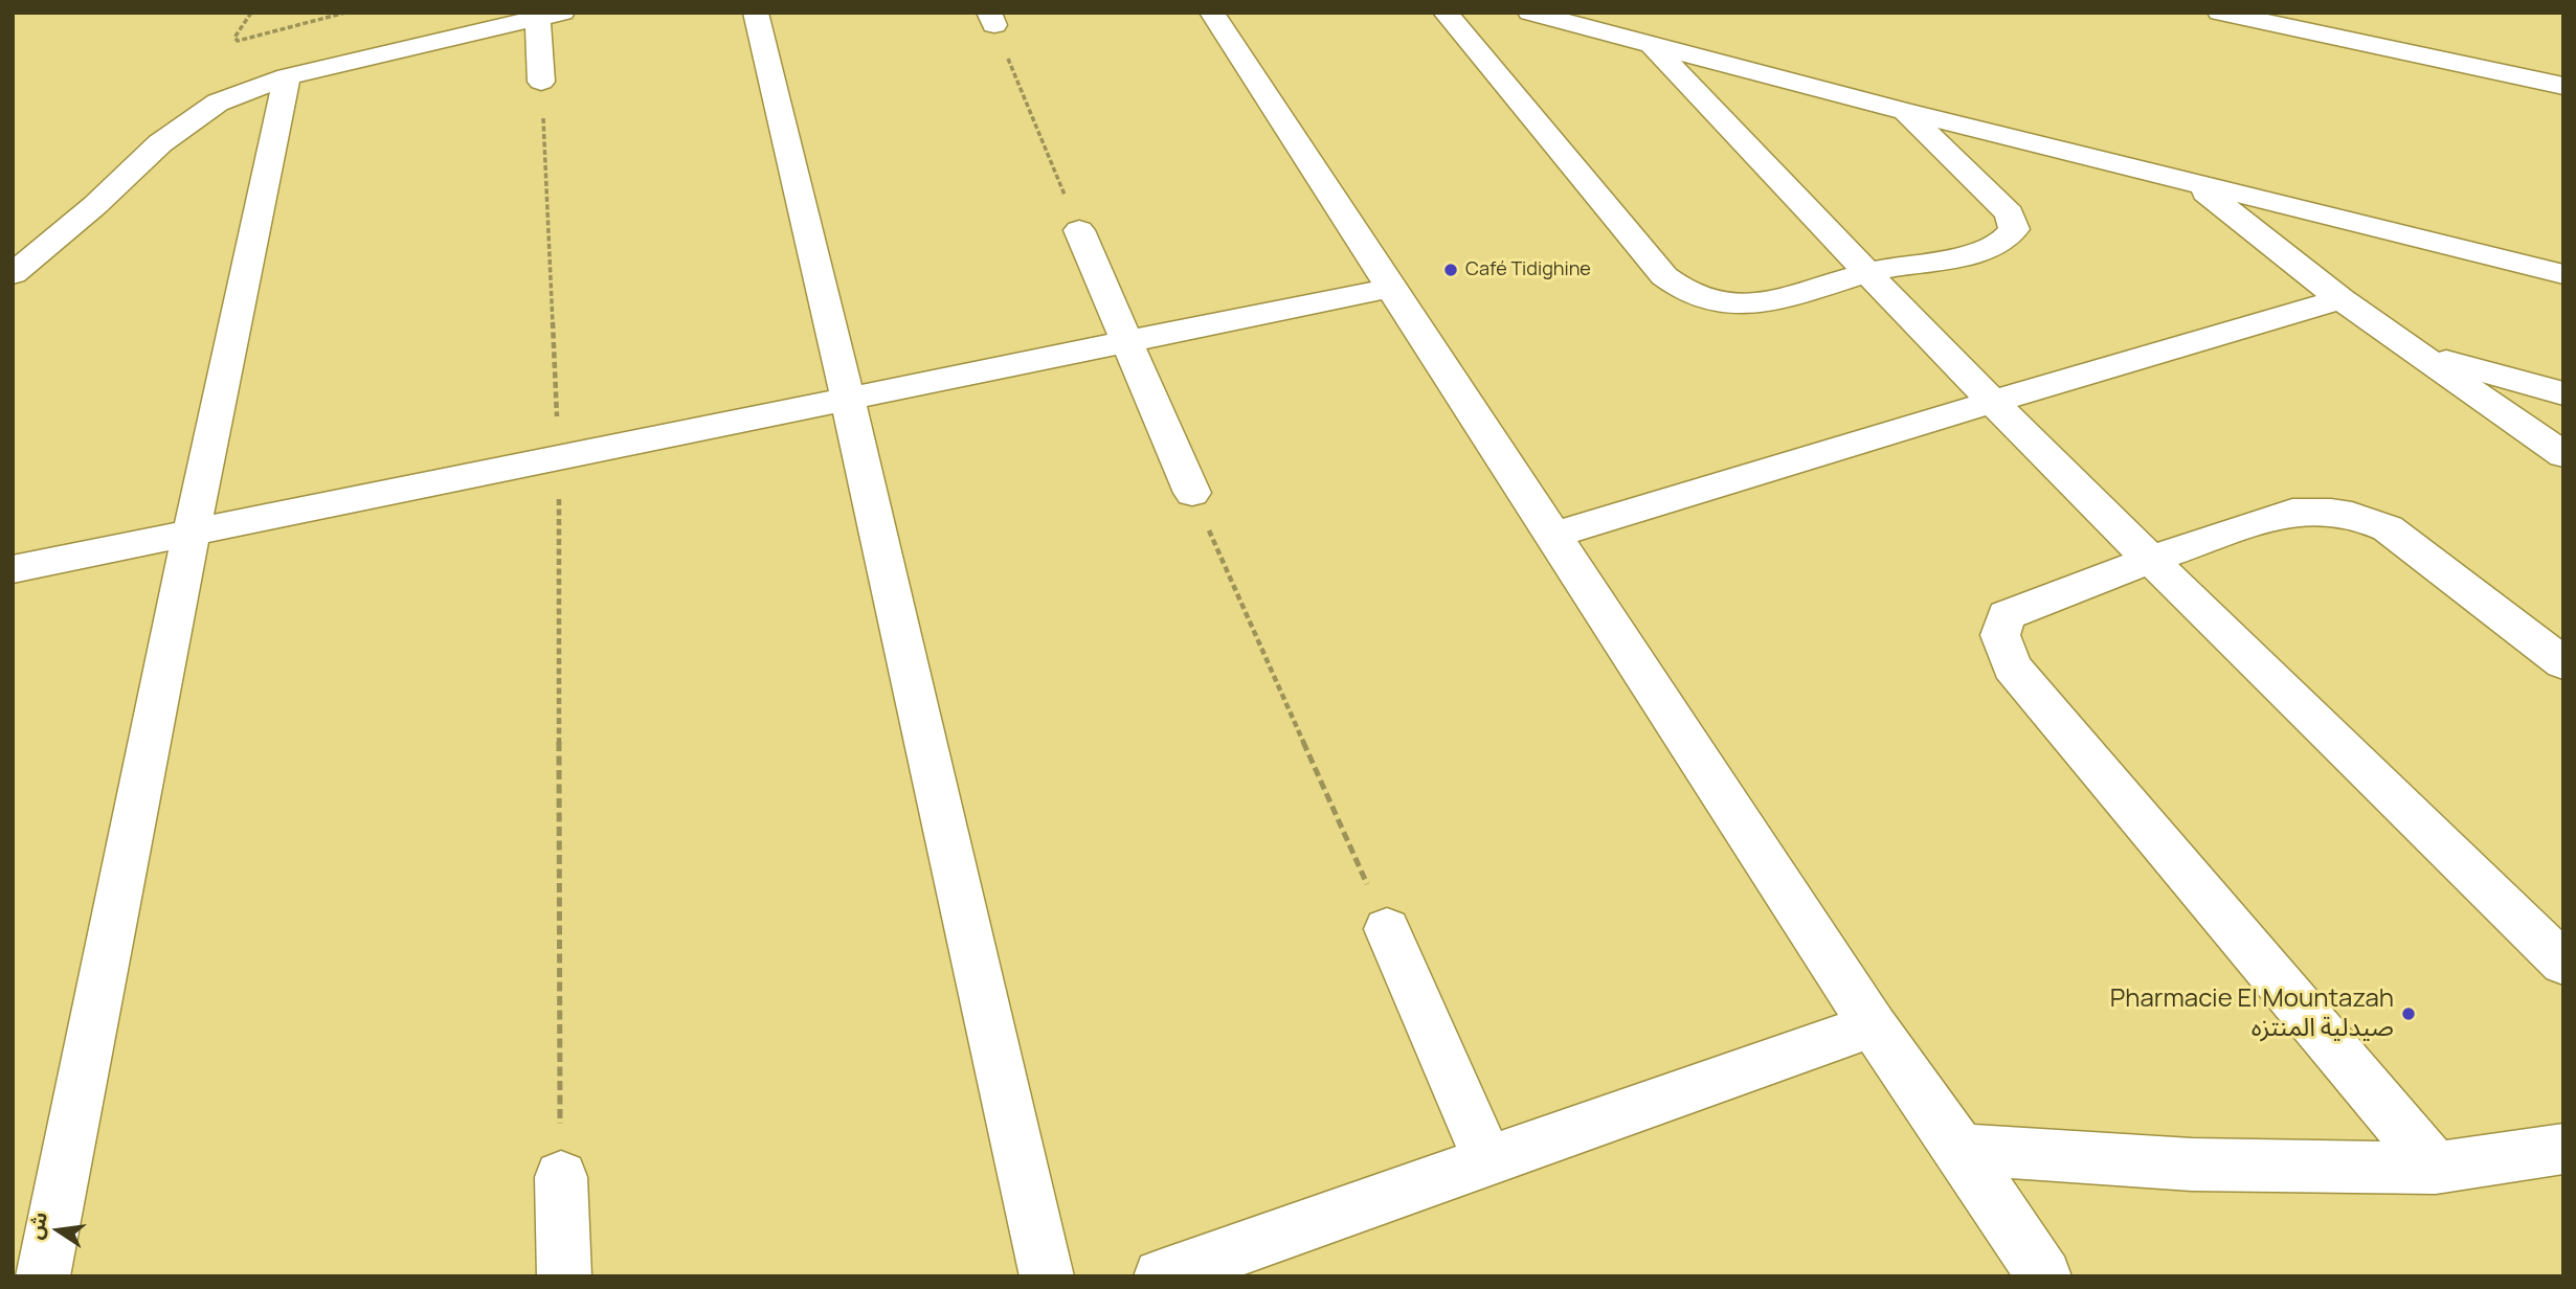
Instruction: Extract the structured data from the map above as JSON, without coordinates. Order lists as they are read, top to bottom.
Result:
{
  "places": ["Café Tidighine", "Pharmacie El Mountazah صيدلية المنتزه"],
  "north": "left"
}
